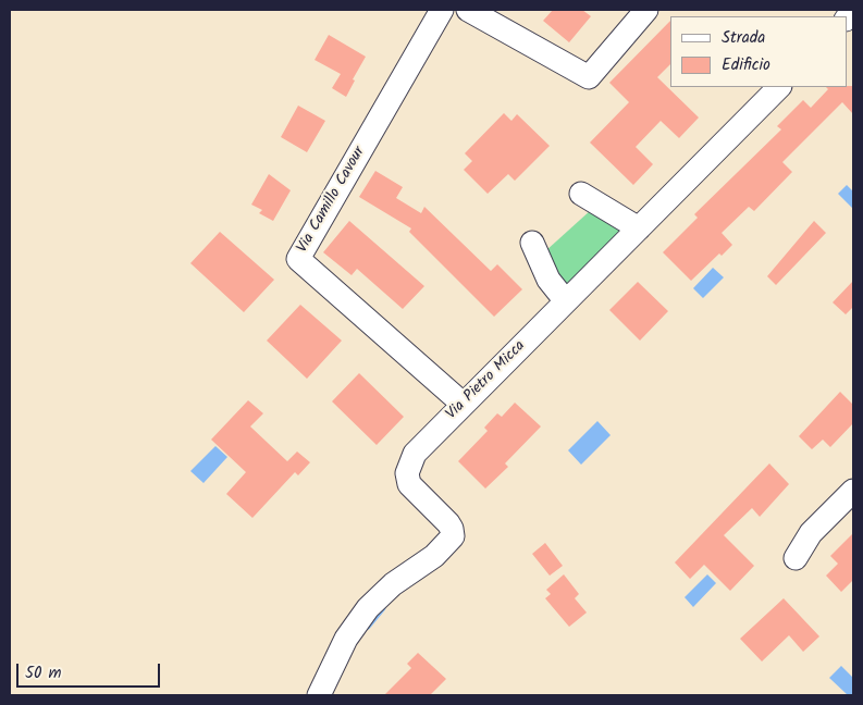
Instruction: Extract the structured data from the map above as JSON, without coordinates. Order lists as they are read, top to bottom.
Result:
{
  "streets": {
    "street": ["Via Camillo Cavour", "Via Pietro Micca"]
  },
  "crossings": [
    ["Via Camillo Cavour", "Via Pietro Micca"]
  ],
  "legend": ["Strada", "Edificio"],
  "scale_bar": "50 m"
}
